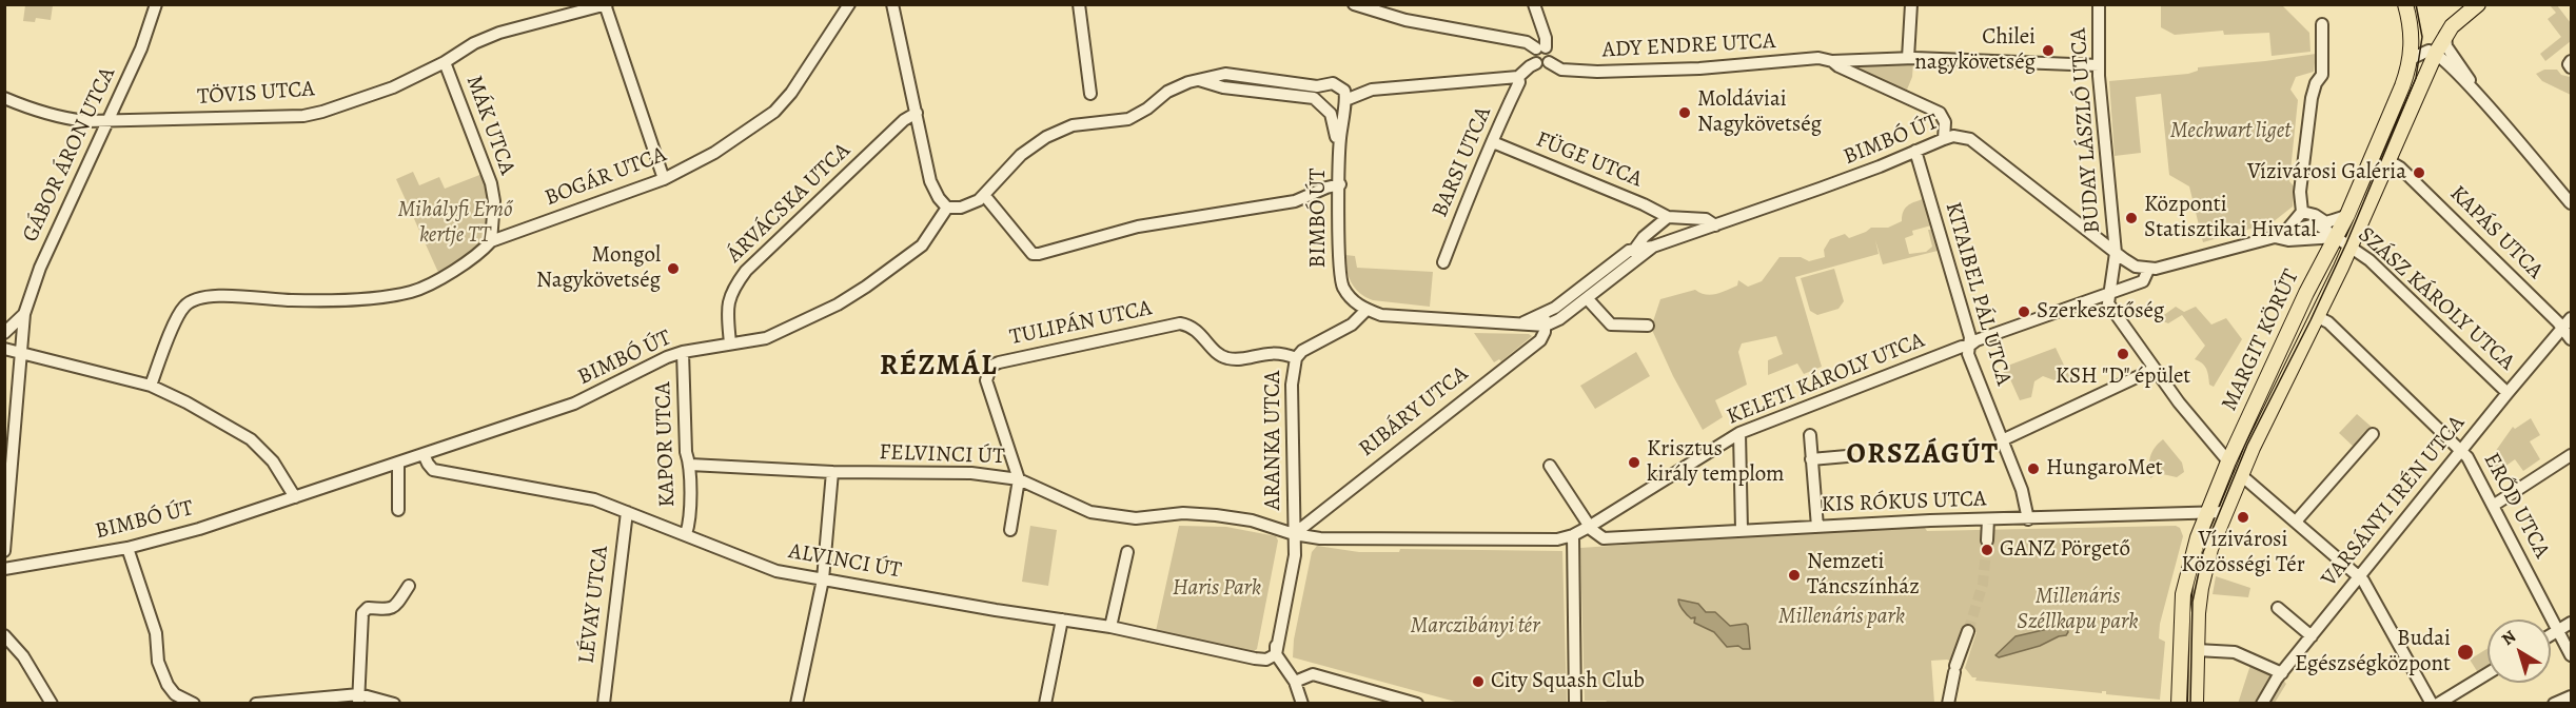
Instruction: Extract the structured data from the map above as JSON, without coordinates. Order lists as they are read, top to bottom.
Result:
{
  "streets": {
    "main road": ["MARGIT KÖRÚT"],
    "street": [
      "ADY ENDRE UTCA",
      "TÖVIS UTCA",
      "MÁK UTCA",
      "BUDAY LÁSZLÓ UTCA",
      "BIMBÓ ÚT",
      "GÁBOR ÁRON UTCA",
      "FÜGE UTCA",
      "BARSI UTCA",
      "BOGÁR UTCA",
      "ÁRVÁCSKA UTCA",
      "KAPÁS UTCA",
      "KITAIBEL PÁL UTCA",
      "SZÁSZ KÁROLY UTCA",
      "TULIPÁN UTCA",
      "KELETI KÁROLY UTCA",
      "RIBÁRY UTCA",
      "ARANKA UTCA",
      "KAPOR UTCA",
      "FELVINCI ÚT",
      "VARSÁNYI IRÉN UTCA",
      "KIS RÓKUS UTCA",
      "ERŐD UTCA",
      "ALVINCI ÚT",
      "LÉVAY UTCA"
    ]
  },
  "crossings": [
    ["ADY ENDRE UTCA", "BUDAY LÁSZLÓ UTCA"],
    ["ADY ENDRE UTCA", "BIMBÓ ÚT"],
    ["TÖVIS UTCA", "MÁK UTCA"],
    ["TÖVIS UTCA", "GÁBOR ÁRON UTCA"],
    ["MÁK UTCA", "BOGÁR UTCA"],
    ["BUDAY LÁSZLÓ UTCA", "BIMBÓ ÚT"],
    ["BIMBÓ ÚT", "FÜGE UTCA"],
    ["BIMBÓ ÚT", "ÁRVÁCSKA UTCA"],
    ["BIMBÓ ÚT", "KITAIBEL PÁL UTCA"],
    ["BIMBÓ ÚT", "RIBÁRY UTCA"],
    ["BIMBÓ ÚT", "ARANKA UTCA"],
    ["BIMBÓ ÚT", "KAPOR UTCA"],
    ["BIMBÓ ÚT", "ALVINCI ÚT"],
    ["FÜGE UTCA", "BARSI UTCA"],
    ["KAPÁS UTCA", "MARGIT KÖRÚT"],
    ["KAPÁS UTCA", "VARSÁNYI IRÉN UTCA"],
    ["KITAIBEL PÁL UTCA", "KELETI KÁROLY UTCA"],
    ["KITAIBEL PÁL UTCA", "KIS RÓKUS UTCA"],
    ["SZÁSZ KÁROLY UTCA", "MARGIT KÖRÚT"],
    ["SZÁSZ KÁROLY UTCA", "KELETI KÁROLY UTCA"],
    ["SZÁSZ KÁROLY UTCA", "VARSÁNYI IRÉN UTCA"],
    ["TULIPÁN UTCA", "ARANKA UTCA"],
    ["TULIPÁN UTCA", "FELVINCI ÚT"],
    ["MARGIT KÖRÚT", "KELETI KÁROLY UTCA"],
    ["MARGIT KÖRÚT", "KIS RÓKUS UTCA"],
    ["MARGIT KÖRÚT", "ERŐD UTCA"],
    ["KELETI KÁROLY UTCA", "KIS RÓKUS UTCA"],
    ["RIBÁRY UTCA", "ARANKA UTCA"],
    ["RIBÁRY UTCA", "FELVINCI ÚT"],
    ["ARANKA UTCA", "FELVINCI ÚT"],
    ["KAPOR UTCA", "FELVINCI ÚT"],
    ["KAPOR UTCA", "ALVINCI ÚT"],
    ["VARSÁNYI IRÉN UTCA", "ERŐD UTCA"],
    ["ALVINCI ÚT", "LÉVAY UTCA"]
  ],
  "districts": ["RÉZMÁL", "ORSZÁGÚT"],
  "parks": [
    "Mechwart liget",
    "Mihályfi Ernő kertje TT",
    "Haris Park",
    "Millenáris Széllkapu park",
    "Millenáris park",
    "Marczibányi tér"
  ],
  "places": [
    "Chilei nagykövetség",
    "Moldáviai Nagykövetség",
    "Vízivárosi Galéria",
    "Központi Statisztikai Hivatal",
    "Mongol Nagykövetség",
    "Szerkesztőség",
    "KSH \"D\" épület",
    "Krisztus király templom",
    "HungaroMet",
    "Vízivárosi Közösségi Tér",
    "GANZ Pörgető",
    "Nemzeti Táncszínház",
    "Budai Egészségközpont",
    "City Squash Club"
  ],
  "north": "top left"
}
